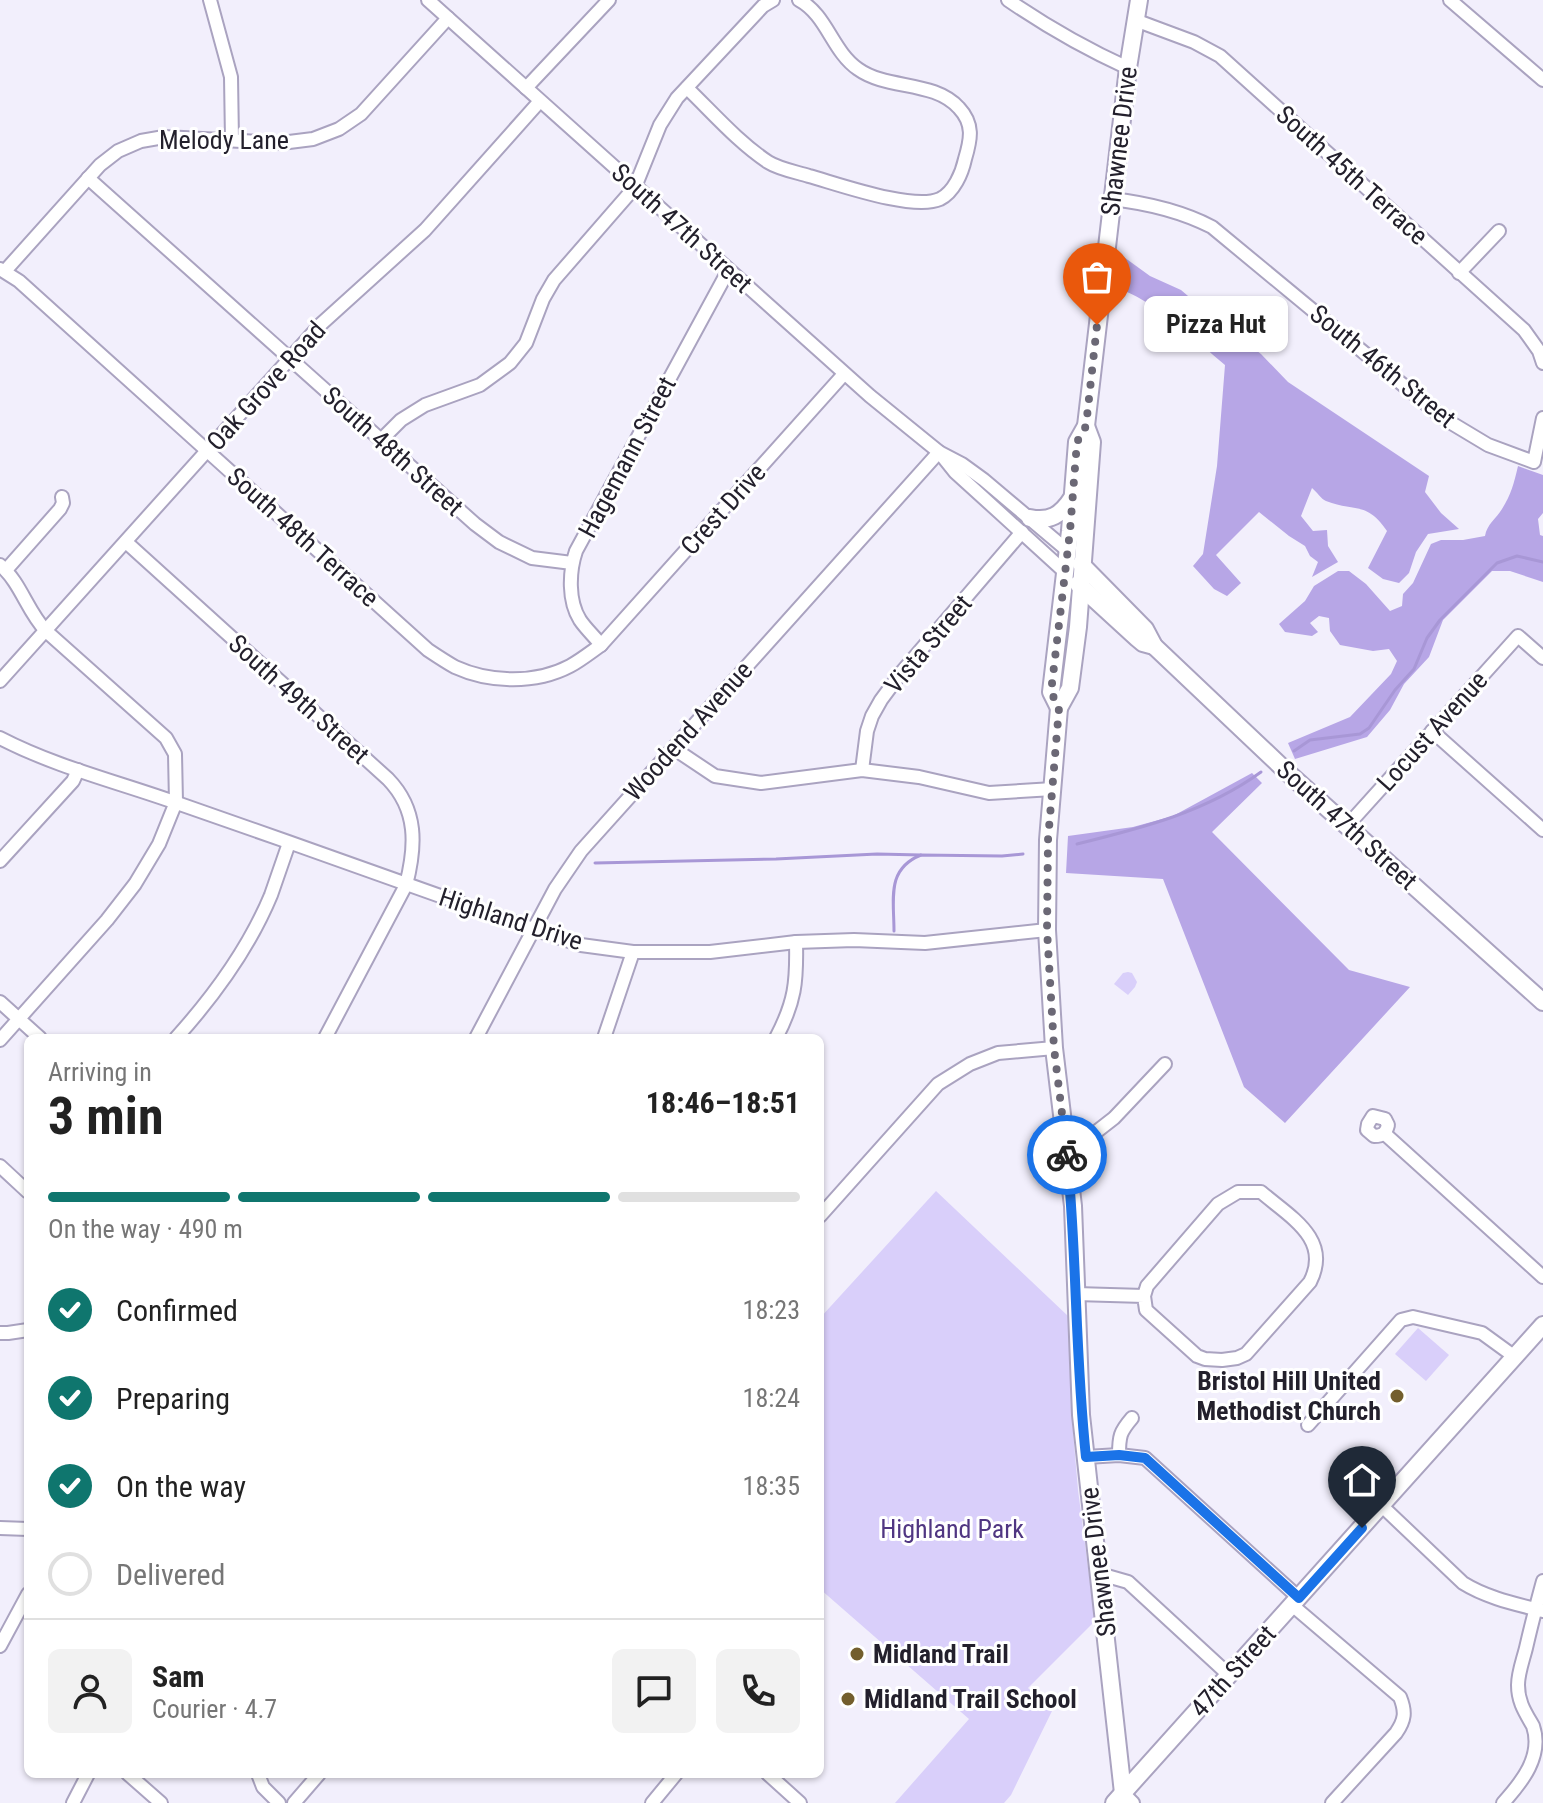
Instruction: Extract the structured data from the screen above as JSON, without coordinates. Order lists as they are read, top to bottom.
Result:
{
  "streets": {
    "main road": ["Shawnee Drive", "South 47th Street", "47th Street"],
    "street": [
      "Melody Lane",
      "South 45th Terrace",
      "South 46th Street",
      "Oak Grove Road",
      "South 48th Street",
      "Hagemann Street",
      "Crest Drive",
      "South 48th Terrace",
      "Vista Street",
      "South 49th Street",
      "Woodend Avenue",
      "Locust Avenue",
      "Highland Drive"
    ]
  },
  "crossings": [
    ["Melody Lane", "South 47th Street"],
    ["Melody Lane", "South 48th Street"],
    ["Melody Lane", "South 48th Terrace"],
    ["Shawnee Drive", "South 45th Terrace"],
    ["Shawnee Drive", "South 47th Street"],
    ["Shawnee Drive", "South 46th Street"],
    ["Shawnee Drive", "Highland Drive"],
    ["Shawnee Drive", "47th Street"],
    ["South 47th Street", "Oak Grove Road"],
    ["South 47th Street", "Hagemann Street"],
    ["South 47th Street", "Crest Drive"],
    ["South 47th Street", "Vista Street"],
    ["South 47th Street", "Woodend Avenue"],
    ["South 47th Street", "Locust Avenue"],
    ["Oak Grove Road", "South 48th Street"],
    ["Oak Grove Road", "South 48th Terrace"],
    ["Oak Grove Road", "South 49th Street"],
    ["South 48th Street", "Hagemann Street"],
    ["Hagemann Street", "Crest Drive"],
    ["Hagemann Street", "South 48th Terrace"],
    ["Crest Drive", "South 48th Terrace"],
    ["South 49th Street", "Highland Drive"],
    ["Woodend Avenue", "Highland Drive"]
  ],
  "parks": ["Highland Park"],
  "places": [
    "Pizza Hut",
    "Bristol Hill United Methodist Church",
    "Midland Trail",
    "Midland Trail School"
  ],
  "page": {
    "bubble": "Pizza Hut",
    "heading": ["3 min", "Arriving in", "18:46–18:51"],
    "panel": ["Sam", "Courier · 4.7"],
    "bar": "On the way · 490 m",
    "list": [
      ["Confirmed", "18:23"],
      ["Preparing", "18:24"],
      ["On the way", "18:35"],
      "Delivered"
    ]
  }
}
